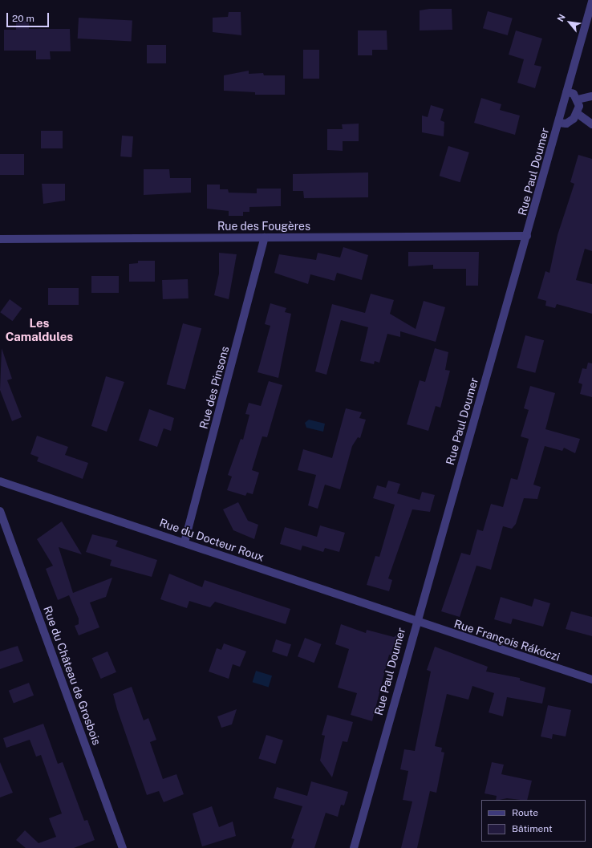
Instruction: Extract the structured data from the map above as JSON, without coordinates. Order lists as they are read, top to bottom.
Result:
{
  "streets": {
    "street": [
      "Rue Paul Doumer",
      "Rue des Fougères",
      "Rue des Pinsons",
      "Rue du Docteur Roux",
      "Rue François Rákóczi",
      "Rue du Château de Grosbois"
    ]
  },
  "crossings": [
    ["Rue Paul Doumer", "Rue des Fougères"],
    ["Rue Paul Doumer", "Rue du Docteur Roux"],
    ["Rue Paul Doumer", "Rue François Rákóczi"],
    ["Rue des Fougères", "Rue des Pinsons"],
    ["Rue des Pinsons", "Rue du Docteur Roux"],
    ["Rue du Docteur Roux", "Rue François Rákóczi"]
  ],
  "districts": ["Les Camaldules"],
  "legend": ["Route", "Bâtiment"],
  "scale_bar": "20 m",
  "north": "top left"
}
